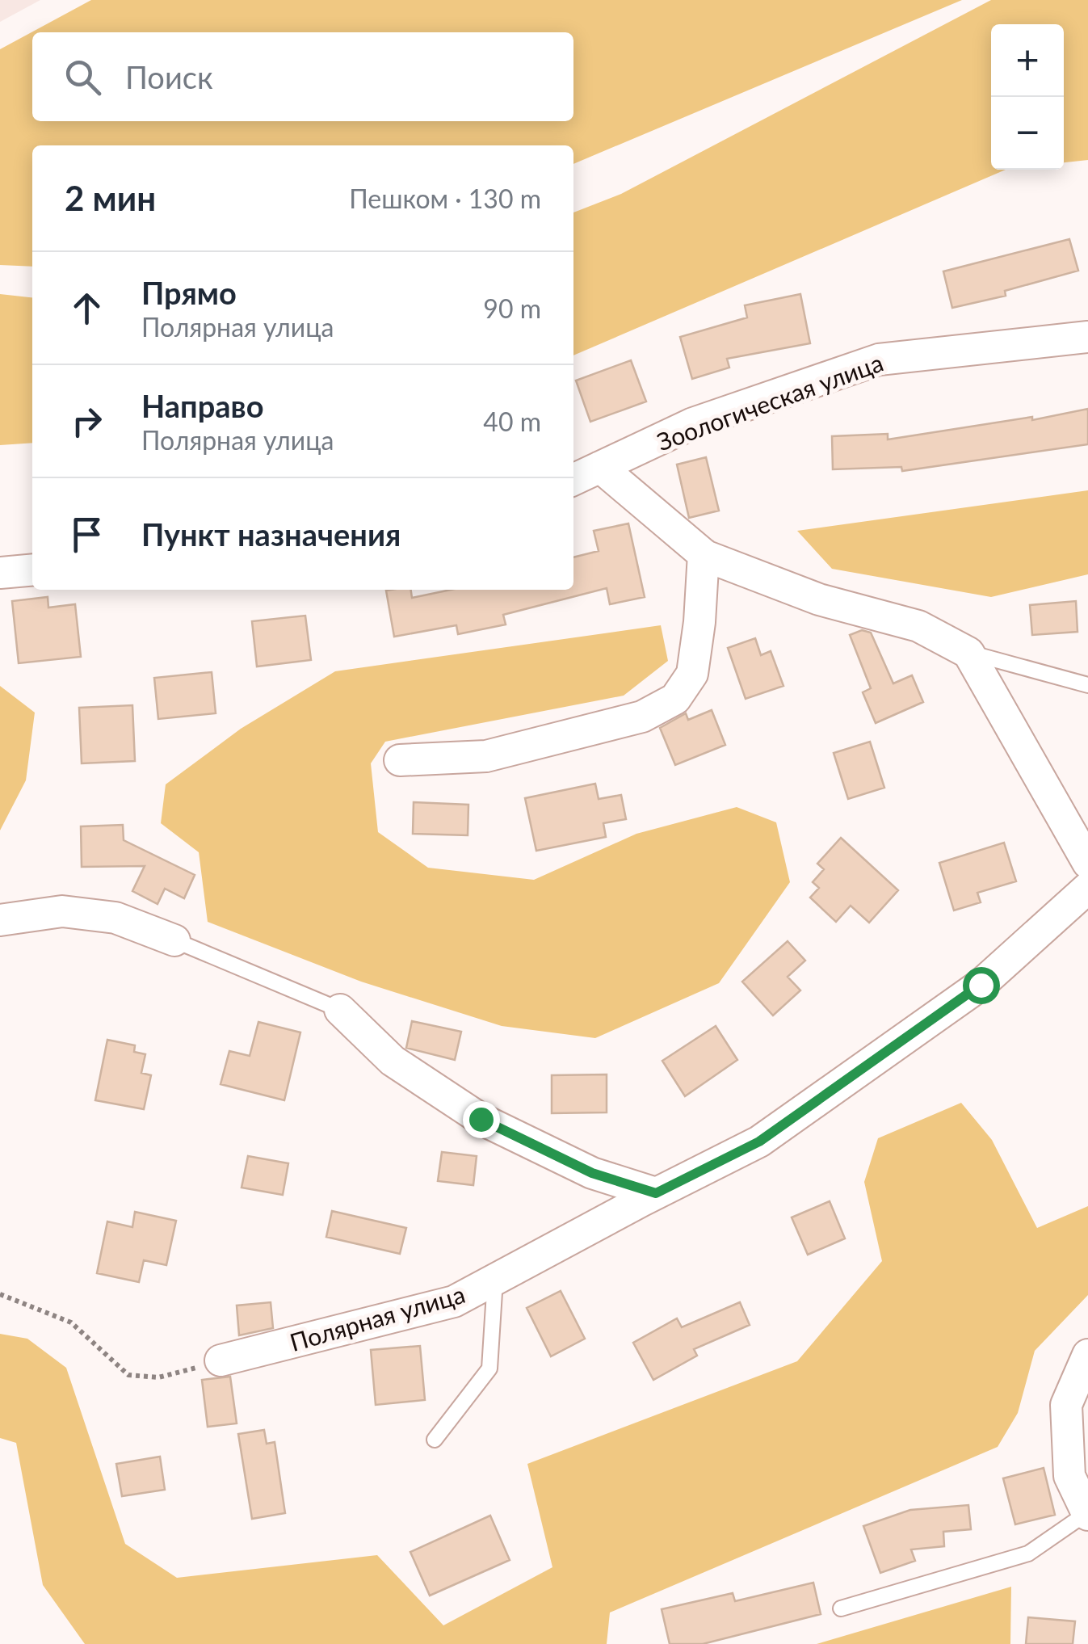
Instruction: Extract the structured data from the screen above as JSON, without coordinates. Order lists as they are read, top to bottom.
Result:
{
  "streets": {
    "street": ["Зоологическая улица", "Полярная улица"]
  },
  "page": {
    "map_buttons": ["+", "−"],
    "search": "Поиск",
    "heading": ["2 мин", "Пешком · 130 m"],
    "list": [
      ["Прямо", "Полярная улица", "90 m"],
      ["Направо", "Полярная улица", "40 m"],
      "Пункт назначения"
    ]
  }
}
